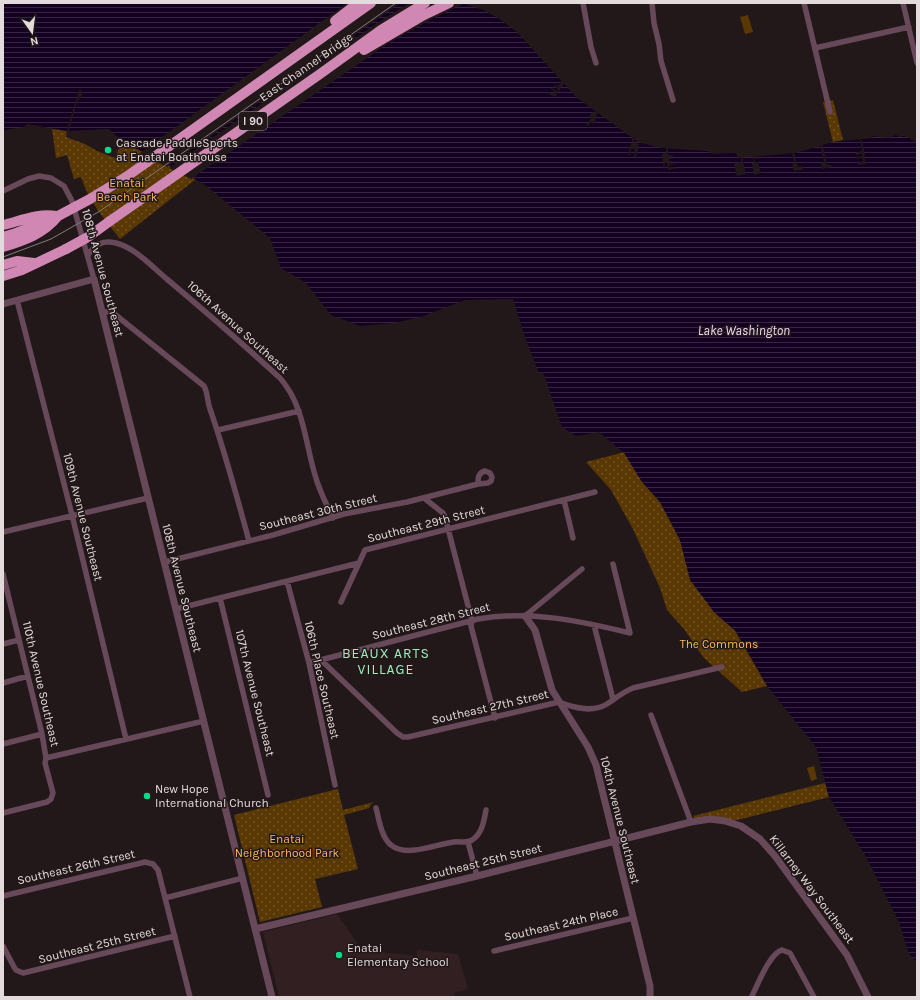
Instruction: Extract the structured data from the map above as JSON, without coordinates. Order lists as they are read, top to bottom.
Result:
{
  "streets": {
    "highway": ["East Channel Bridge", "I 90"],
    "street": [
      "108th Avenue Southeast",
      "106th Avenue Southeast",
      "Southeast 30th Street",
      "109th Avenue Southeast",
      "Southeast 29th Street",
      "Southeast 28th Street",
      "106th Place Southeast",
      "110th Avenue Southeast",
      "107th Avenue Southeast",
      "Southeast 27th Street",
      "104th Avenue Southeast",
      "Southeast 25th Street",
      "Southeast 26th Street",
      "Killarney Way Southeast",
      "Southeast 24th Place"
    ]
  },
  "crossings": [
    ["East Channel Bridge", "I 90"],
    ["108th Avenue Southeast", "106th Avenue Southeast"],
    ["108th Avenue Southeast", "Southeast 30th Street"],
    ["108th Avenue Southeast", "Southeast 25th Street"],
    ["106th Avenue Southeast", "Southeast 30th Street"],
    ["Southeast 28th Street", "106th Place Southeast"],
    ["Southeast 28th Street", "Southeast 27th Street"],
    ["Southeast 28th Street", "104th Avenue Southeast"],
    ["Southeast 27th Street", "104th Avenue Southeast"],
    ["104th Avenue Southeast", "Southeast 25th Street"],
    ["104th Avenue Southeast", "Southeast 24th Place"],
    ["Southeast 25th Street", "Killarney Way Southeast"]
  ],
  "districts": ["BEAUX ARTS VILLAGE"],
  "water": ["Lake Washington"],
  "parks": ["Enatai Beach Park", "The Commons", "Enatai Neighborhood Park"],
  "places": ["Cascade PaddleSports at Enatai Boathouse", "New Hope International Church", "Enatai Elementary School"],
  "north": "bottom"
}
